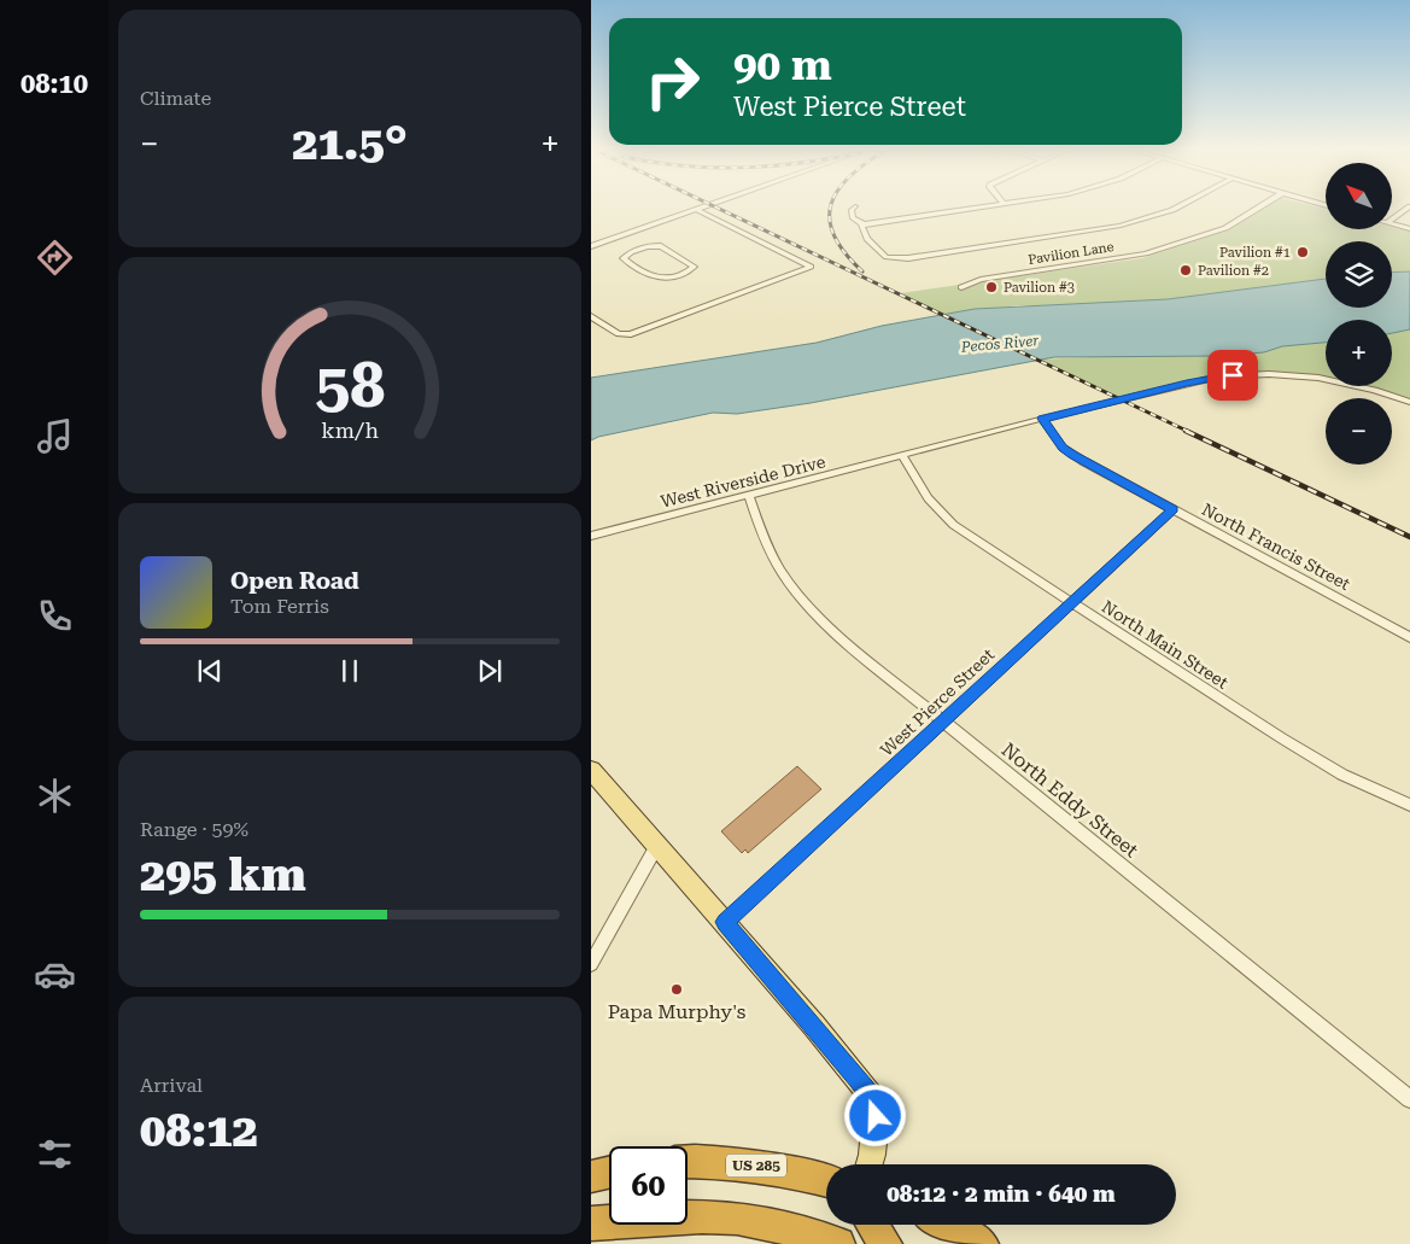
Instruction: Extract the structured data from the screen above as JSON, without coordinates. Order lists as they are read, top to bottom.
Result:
{
  "streets": {
    "highway": ["US 285"],
    "street": [
      "Pavilion Lane",
      "West Riverside Drive",
      "North Francis Street",
      "North Main Street",
      "West Pierce Street",
      "North Eddy Street"
    ]
  },
  "crossings": [
    ["West Riverside Drive", "North Francis Street"],
    ["West Riverside Drive", "North Main Street"],
    ["West Riverside Drive", "North Eddy Street"],
    ["North Francis Street", "West Pierce Street"],
    ["North Main Street", "West Pierce Street"],
    ["West Pierce Street", "North Eddy Street"]
  ],
  "water": ["Pecos River"],
  "places": [
    "Pavilion #1",
    "Pavilion #2",
    "Pavilion #3",
    "Papa Murphy's"
  ],
  "north": "top left",
  "page": {
    "tabs": "08:10",
    "tile": [
      "Climate",
      ["Range · 59%", "295 km"],
      ["Arrival", "08:12"]
    ],
    "turn": ["90 m", "West Pierce Street"],
    "heat": ["−", "21.5°", "+"],
    "map_buttons": ["+", "−"],
    "song": ["Open Road", "Tom Ferris"],
    "limit": "60",
    "trip": "08:12 · 2 min · 640 m",
    "gauge": ["58", "km/h"]
  }
}
